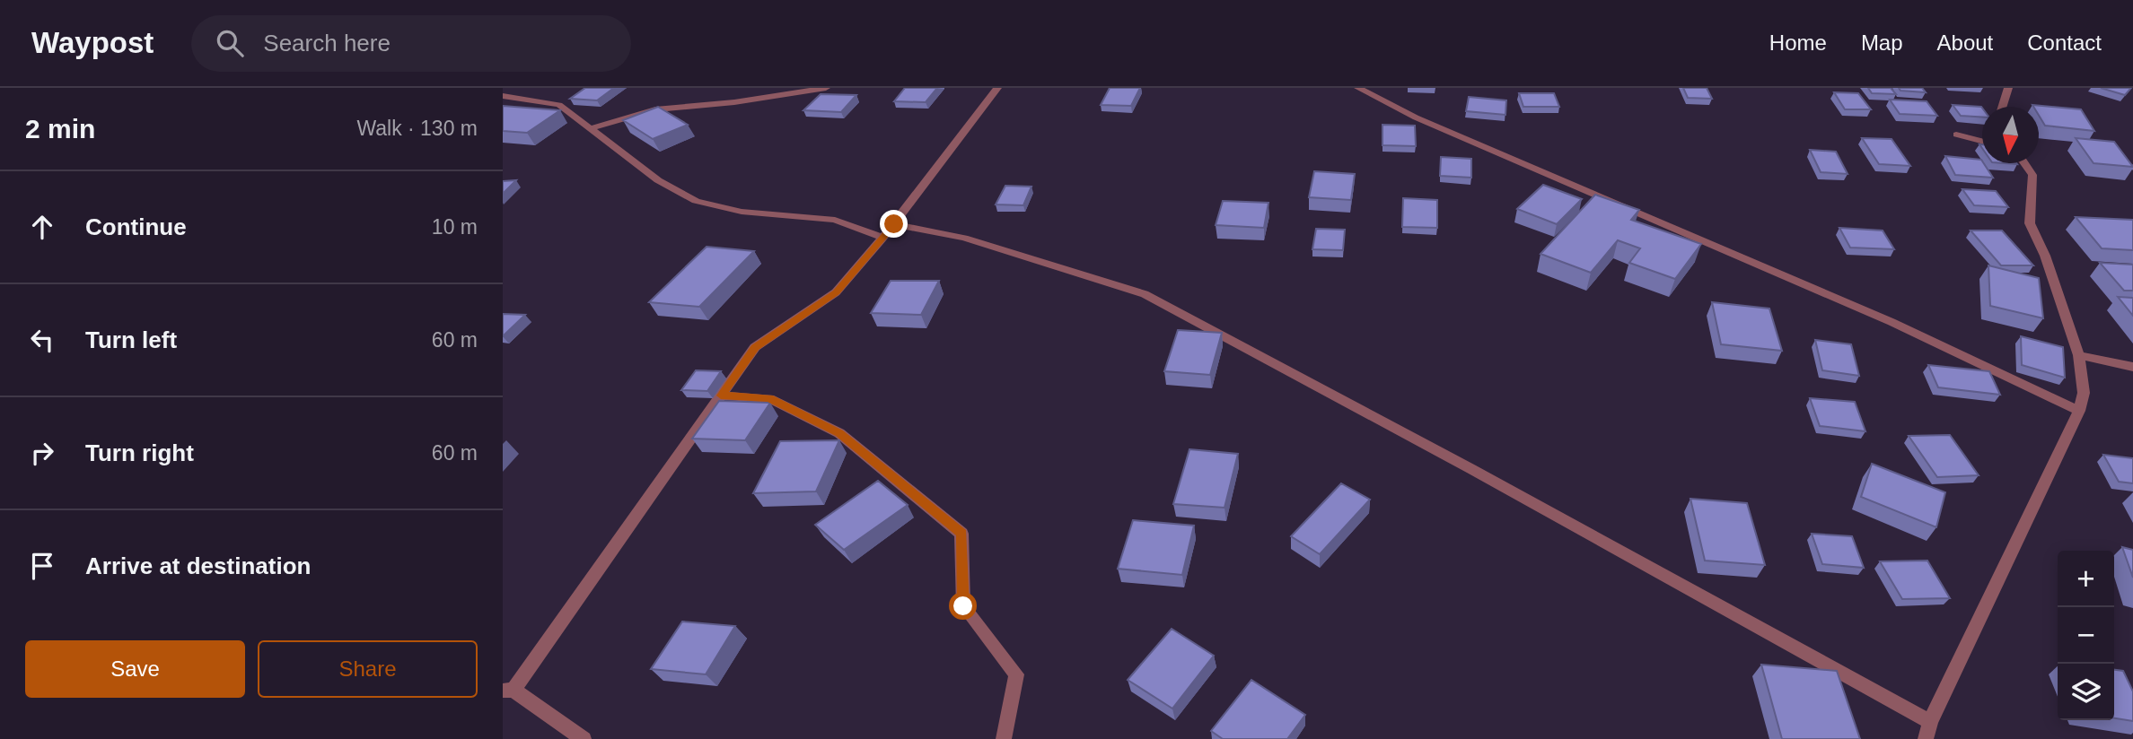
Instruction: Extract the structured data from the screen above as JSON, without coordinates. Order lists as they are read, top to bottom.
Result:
{
  "north": "bottom",
  "page": {
    "header": "Waypost",
    "search": "Search here",
    "nav": [
      "Home",
      "Map",
      "About",
      "Contact"
    ],
    "heading": ["2 min", "Walk · 130 m"],
    "list": [
      ["Continue", "10 m"],
      ["Turn left", "60 m"],
      ["Turn right", "60 m"],
      "Arrive at destination"
    ],
    "map_buttons": ["+", "−"],
    "buttons": ["Save", "Share"]
  }
}
